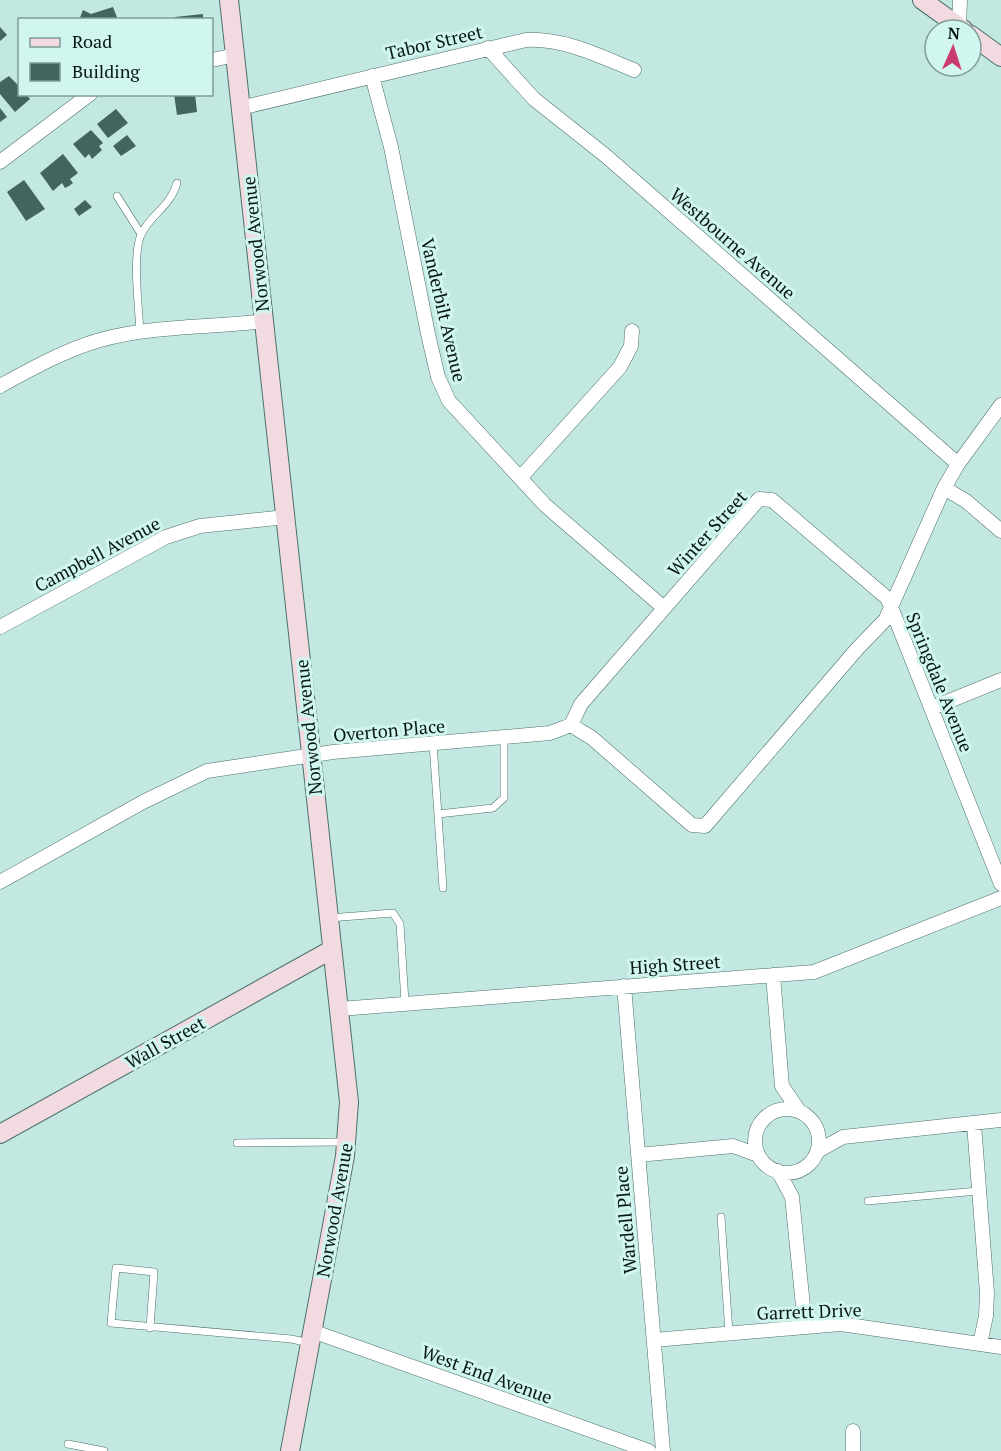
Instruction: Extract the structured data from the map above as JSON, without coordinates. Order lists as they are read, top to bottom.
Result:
{
  "streets": {
    "street": [
      "Tabor Street",
      "Westbourne Avenue",
      "Norwood Avenue",
      "Vanderbilt Avenue",
      "Winter Street",
      "Campbell Avenue",
      "Springdale Avenue",
      "Overton Place",
      "High Street",
      "Wall Street",
      "Wardell Place",
      "Garrett Drive",
      "West End Avenue"
    ]
  },
  "crossings": [
    ["Tabor Street", "Westbourne Avenue"],
    ["Tabor Street", "Norwood Avenue"],
    ["Tabor Street", "Vanderbilt Avenue"],
    ["Westbourne Avenue", "Springdale Avenue"],
    ["Norwood Avenue", "Campbell Avenue"],
    ["Norwood Avenue", "Overton Place"],
    ["Norwood Avenue", "High Street"],
    ["Norwood Avenue", "Wall Street"],
    ["Norwood Avenue", "West End Avenue"],
    ["Vanderbilt Avenue", "Winter Street"],
    ["Winter Street", "Springdale Avenue"],
    ["Winter Street", "Overton Place"],
    ["High Street", "Wardell Place"],
    ["Wardell Place", "Garrett Drive"]
  ],
  "legend": ["Road", "Building"],
  "north": "top"
}
